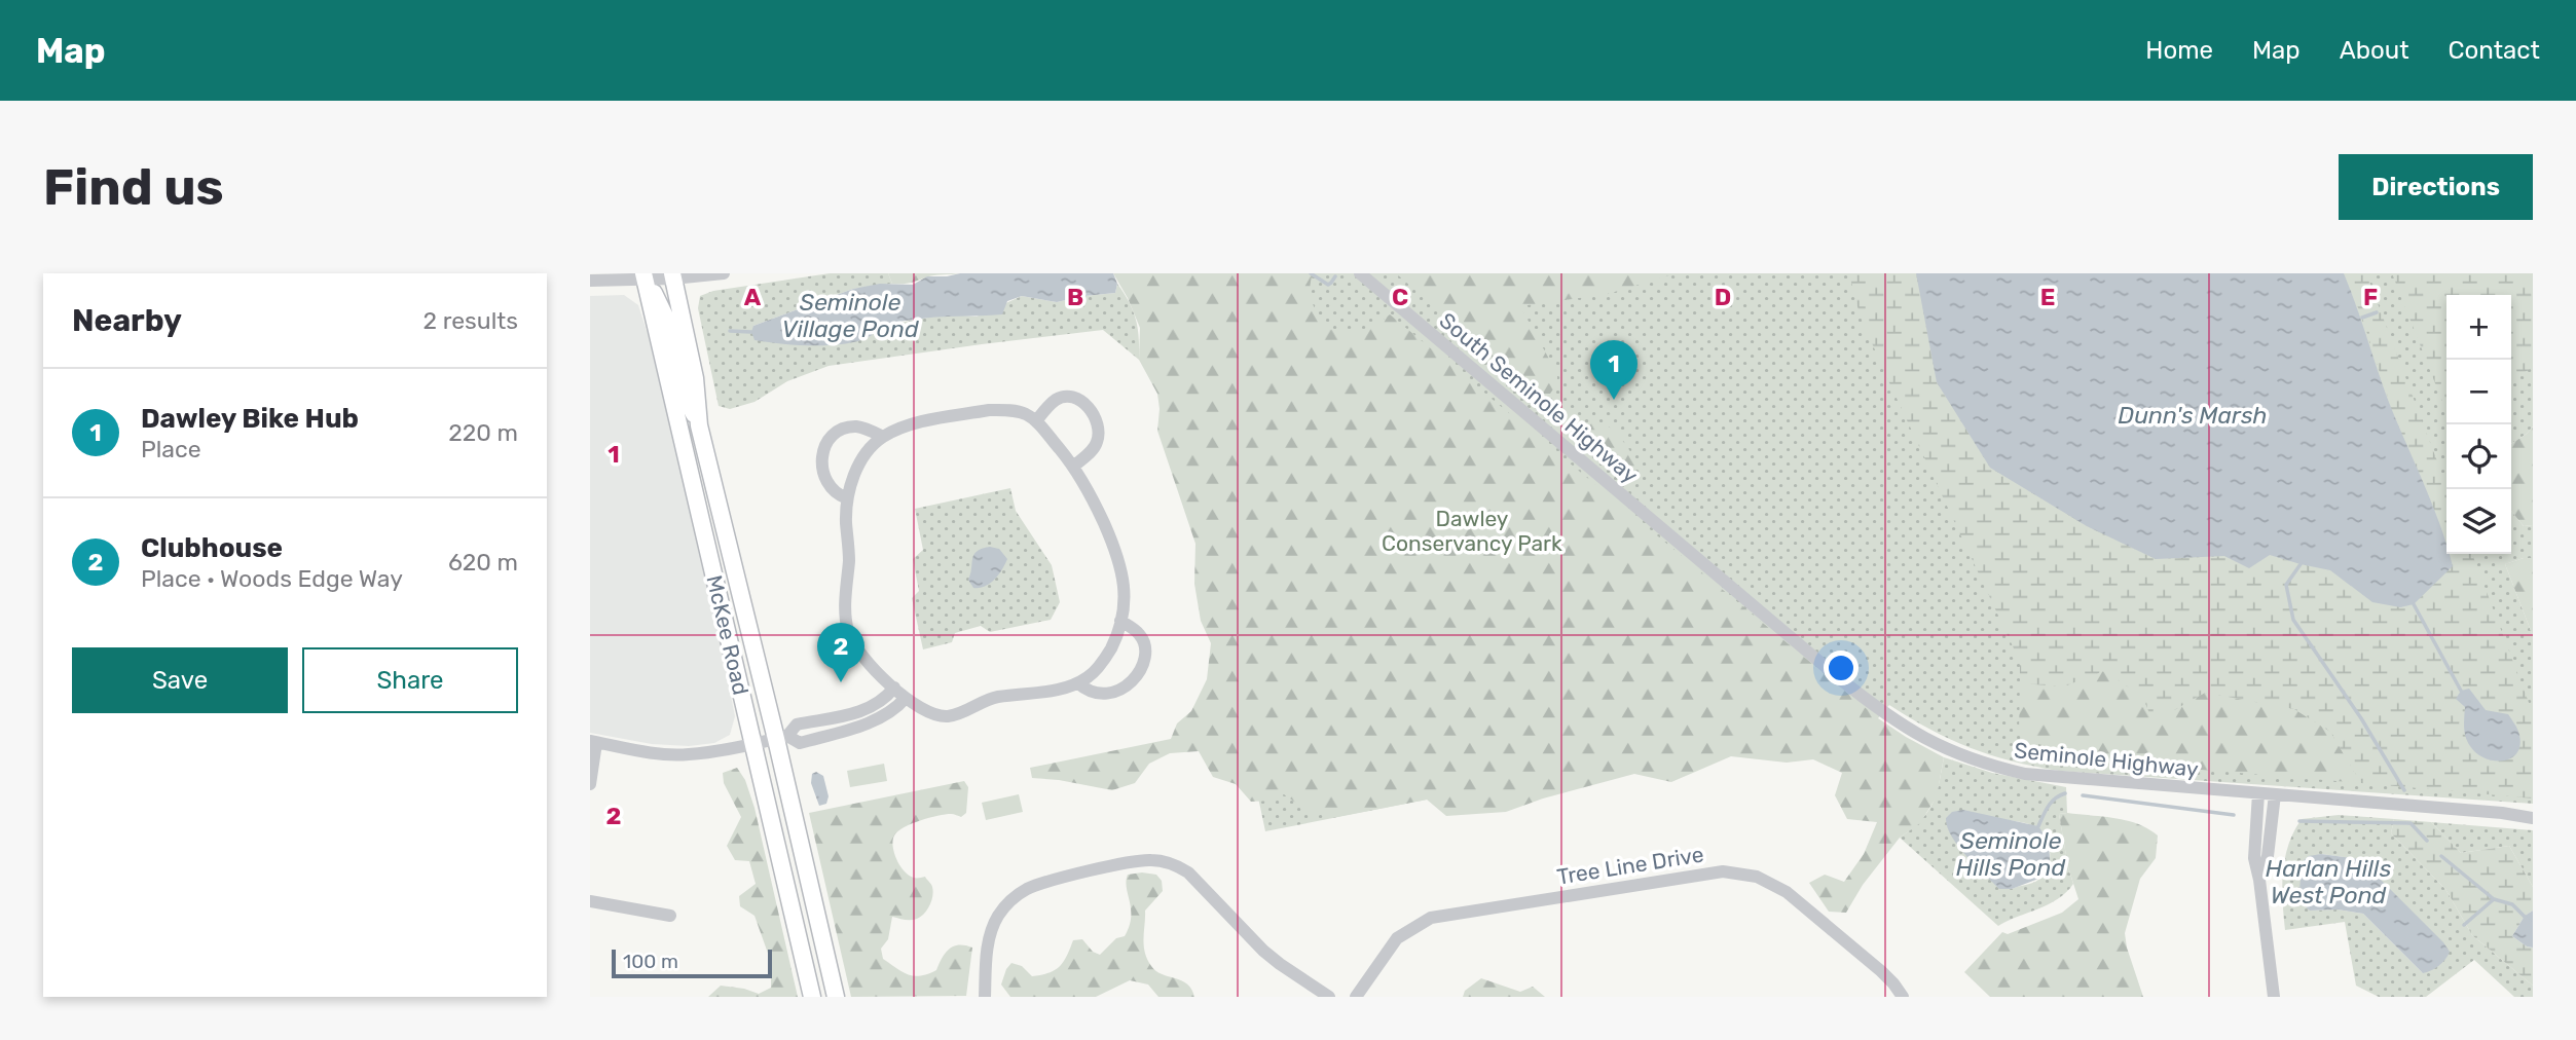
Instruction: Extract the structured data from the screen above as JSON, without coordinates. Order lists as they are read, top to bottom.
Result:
{
  "streets": {
    "main road": ["McKee Road"],
    "street": ["South Seminole Highway", "Seminole Highway", "Tree Line Drive"]
  },
  "crossings": [
    ["South Seminole Highway", "Seminole Highway"]
  ],
  "water": [
    "Seminole Village Pond",
    "Dunn's Marsh",
    "Seminole Hills Pond",
    "Harlan Hills West Pond"
  ],
  "parks": ["Dawley Conservancy Park"],
  "scale_bar": "100 m",
  "page": {
    "header": "Map",
    "nav": [
      "Home",
      "Map",
      "About",
      "Contact"
    ],
    "buttons": [
      "Directions",
      ["Save", "Share"]
    ],
    "title": "Find us",
    "heading": ["Nearby", "2 results"],
    "map_buttons": ["+", "−"],
    "pins": ["1", "2"],
    "list": [
      {
        "mark": "1",
        "name": "Dawley Bike Hub",
        "note": "Place",
        "value": "220 m"
      },
      {
        "mark": "2",
        "name": "Clubhouse",
        "note": "Place · Woods Edge Way",
        "value": "620 m"
      }
    ],
    "scale": "100 m"
  },
  "grid": {
    "columns": [
      "A",
      "B",
      "C",
      "D",
      "E",
      "F"
    ],
    "rows": ["1", "2"]
  }
}
